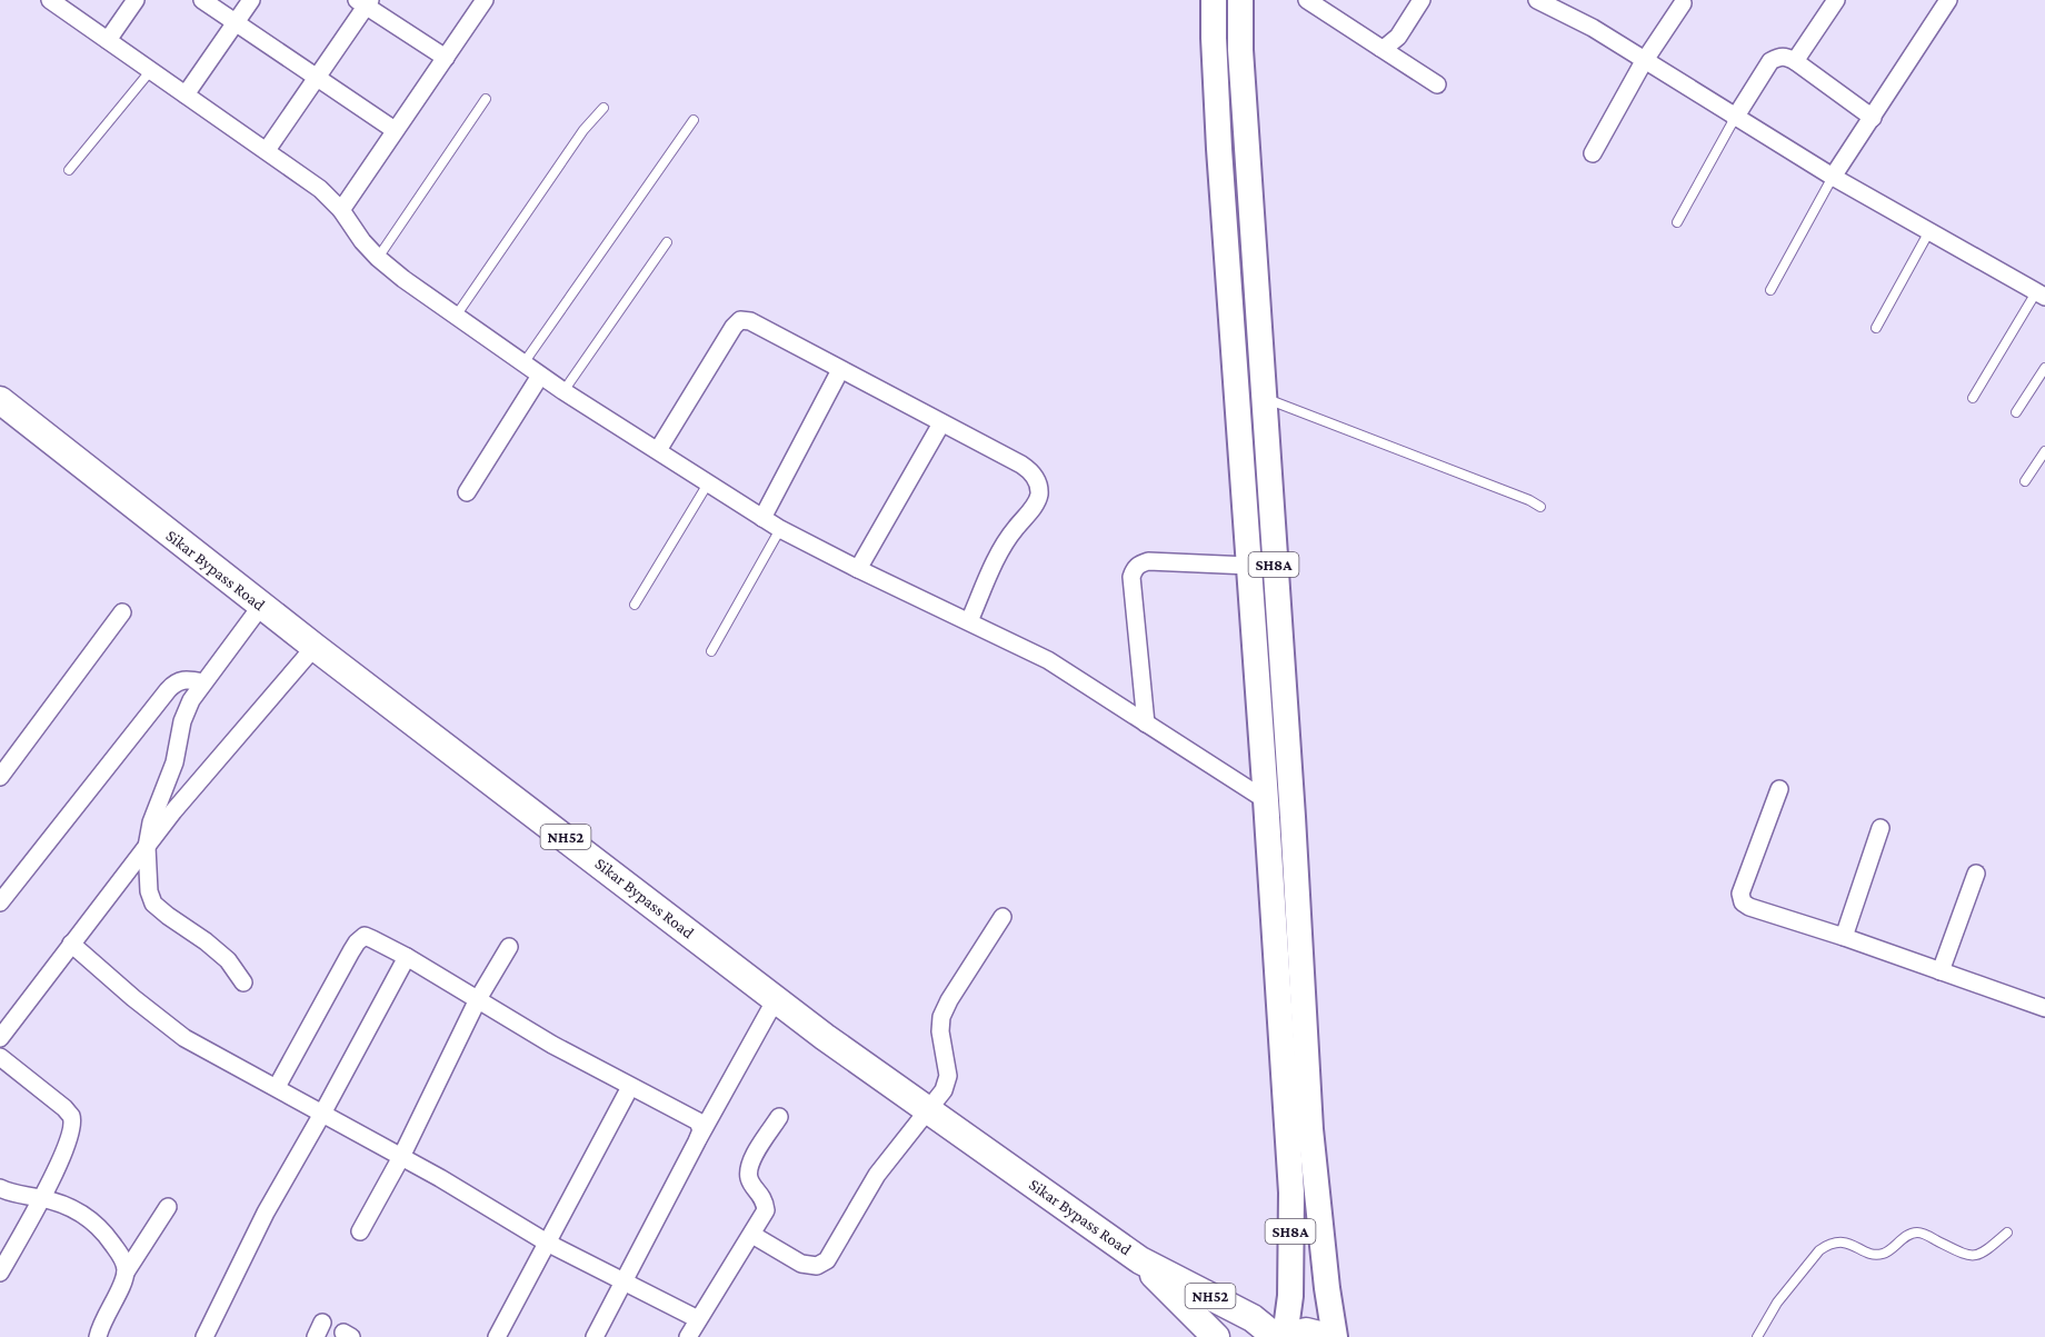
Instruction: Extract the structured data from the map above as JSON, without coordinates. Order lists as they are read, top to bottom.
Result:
{
  "streets": {
    "highway": ["Sikar Bypass Road", "NH52"],
    "main road": ["SH8A"]
  }
}
